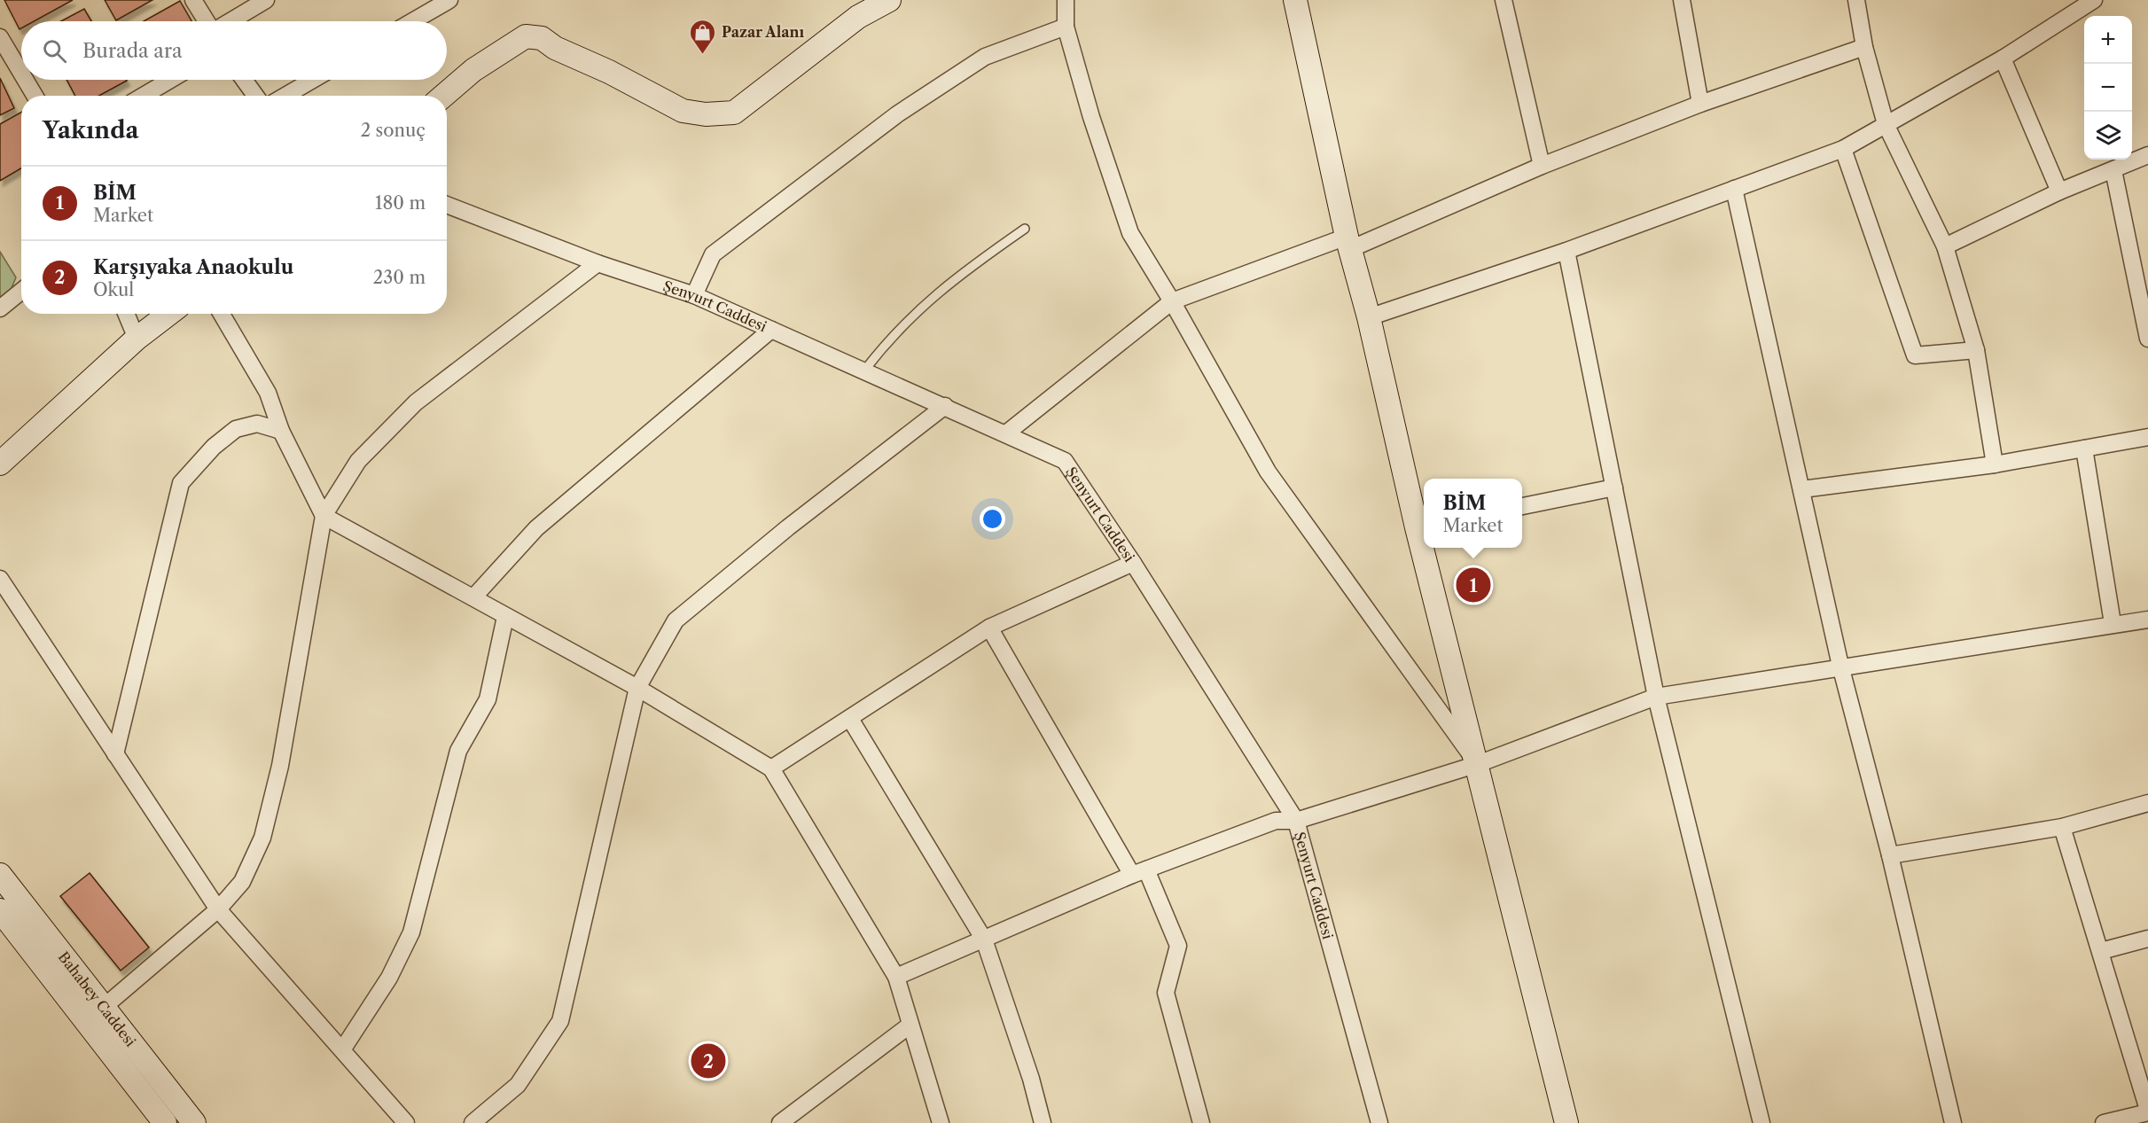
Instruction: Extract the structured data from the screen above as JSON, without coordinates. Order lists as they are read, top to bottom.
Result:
{
  "streets": {
    "street": ["Şenyurt Caddesi", "Bahabey Caddesi"]
  },
  "places": {
    "shop": ["Pazar Alanı"]
  },
  "page": {
    "map_buttons": ["+", "−"],
    "search": "Burada ara",
    "heading": ["Yakında", "2 sonuç"],
    "list": [
      {
        "mark": "1",
        "name": "BİM",
        "note": "Market",
        "value": "180 m"
      },
      {
        "mark": "2",
        "name": "Karşıyaka Anaokulu",
        "note": "Okul",
        "value": "230 m"
      }
    ],
    "popup": ["BİM", "Market"],
    "pins": ["1", "2"]
  }
}
